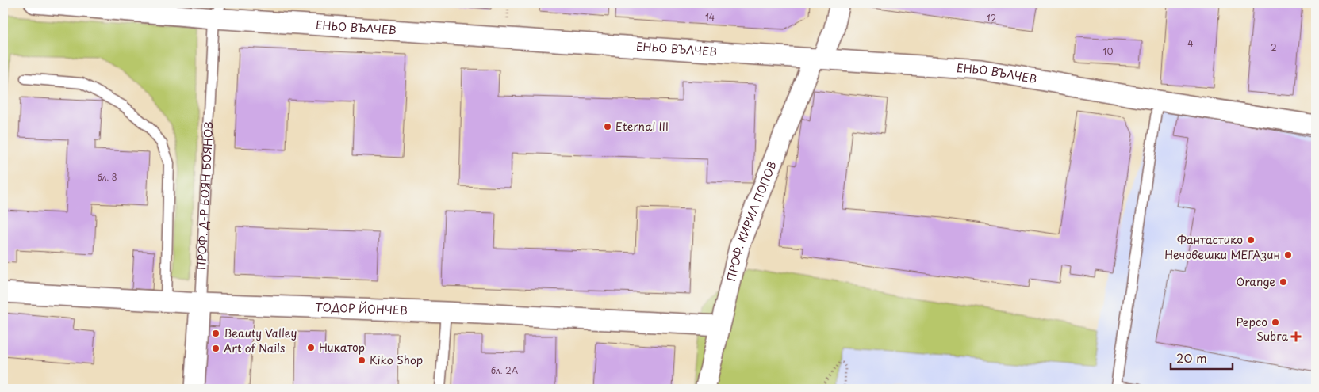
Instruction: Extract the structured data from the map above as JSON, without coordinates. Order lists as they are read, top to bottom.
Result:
{
  "streets": {
    "street": [
      "ЕНЬО ВЪЛЧЕВ",
      "ПРОФ. Д-Р БОЯН БОЯНОВ",
      "ПРОФ. КИРИЛ ПОПОВ",
      "ТОДОР ЙОНЧЕВ"
    ]
  },
  "crossings": [
    ["ЕНЬО ВЪЛЧЕВ", "ПРОФ. Д-Р БОЯН БОЯНОВ"],
    ["ЕНЬО ВЪЛЧЕВ", "ПРОФ. КИРИЛ ПОПОВ"],
    ["ПРОФ. Д-Р БОЯН БОЯНОВ", "ТОДОР ЙОНЧЕВ"],
    ["ПРОФ. КИРИЛ ПОПОВ", "ТОДОР ЙОНЧЕВ"]
  ],
  "places": {
    "other": [
      "Eternal III",
      "Фантастико",
      "Нечовешки МЕГАзин",
      "Orange",
      "Pepco",
      "Beauty Valley",
      "Никатор",
      "Art of Nails",
      "Kiko Shop"
    ],
    "health": ["Subra"]
  },
  "house_numbers": [
    "14",
    "12",
    "4",
    "2",
    "10",
    "бл. 8",
    "бл. 2А"
  ],
  "scale_bar": "20 m"
}
